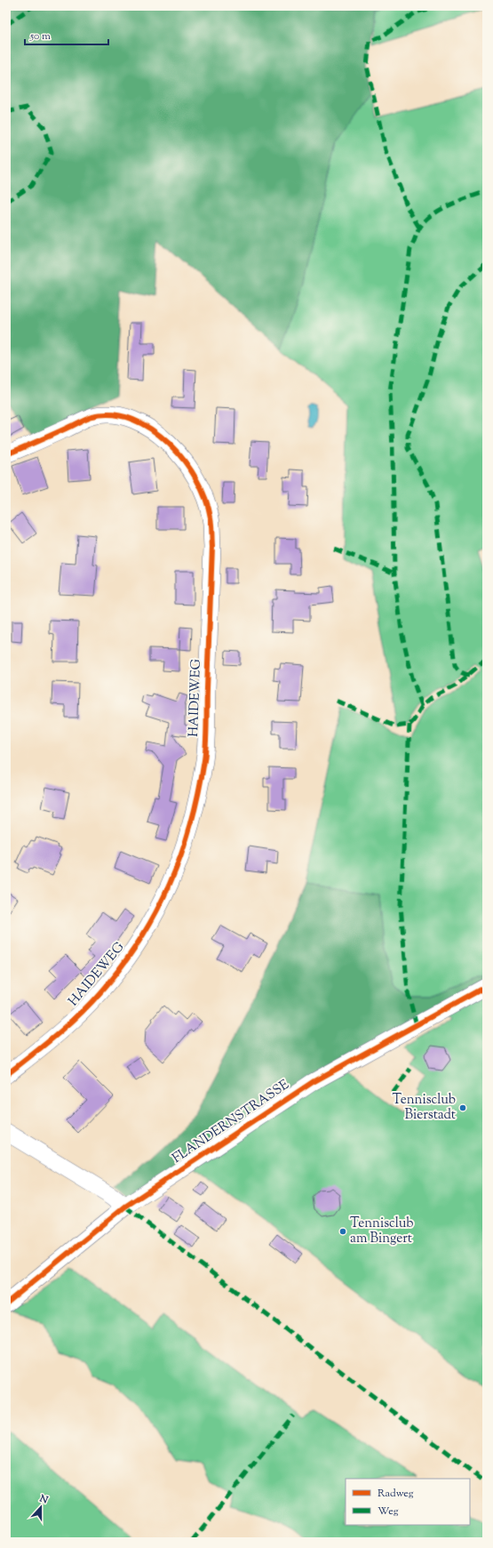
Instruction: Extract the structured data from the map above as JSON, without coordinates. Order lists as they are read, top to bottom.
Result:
{
  "streets": {
    "street": ["HAIDEWEG", "FLANDERNSTRASSE"]
  },
  "places": ["Tennisclub Bierstadt", "Tennisclub am Bingert"],
  "legend": ["Radweg", "Weg"],
  "scale_bar": "50 m",
  "north": "top"
}
